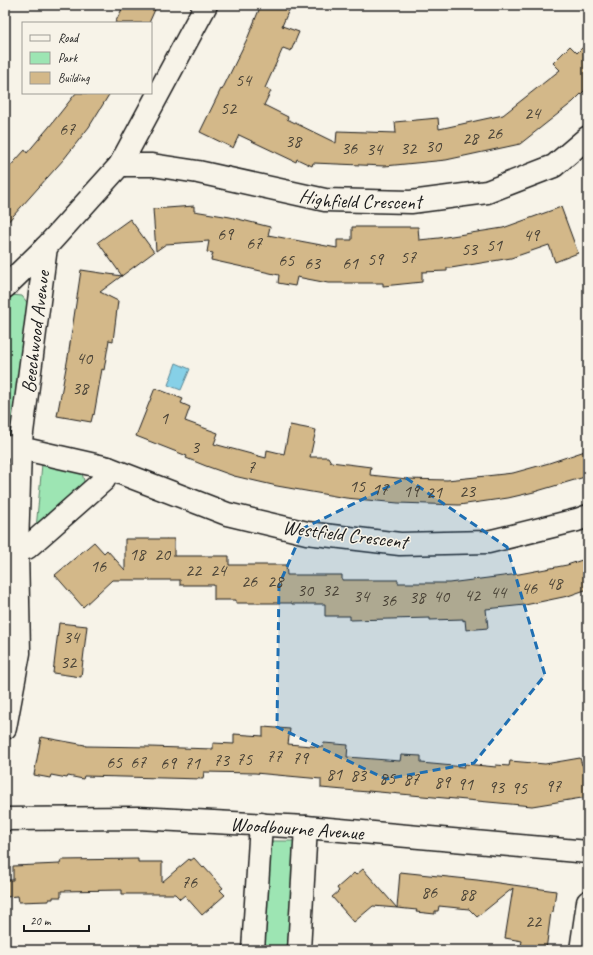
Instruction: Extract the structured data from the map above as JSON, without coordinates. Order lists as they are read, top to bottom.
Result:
{
  "streets": {
    "street": [
      "Highfield Crescent",
      "Beechwood Avenue",
      "Westfield Crescent",
      "Woodbourne Avenue"
    ]
  },
  "crossings": [
    ["Beechwood Avenue", "Westfield Crescent"]
  ],
  "house_numbers": [
    "54",
    "52",
    "24",
    "67",
    "26",
    "28",
    "38",
    "30",
    "36",
    "32",
    "34",
    "69",
    "49",
    "67",
    "51",
    "53",
    "57",
    "59",
    "65",
    "63",
    "61",
    "40",
    "38",
    "1",
    "3",
    "7",
    "15",
    "17",
    "19",
    "23",
    "21",
    "18",
    "20",
    "16",
    "22",
    "24",
    "26",
    "28",
    "48",
    "46",
    "30",
    "32",
    "44",
    "42",
    "34",
    "40",
    "38",
    "36",
    "34",
    "32",
    "77",
    "79",
    "75",
    "73",
    "65",
    "67",
    "69",
    "71",
    "81",
    "83",
    "85",
    "87",
    "89",
    "91",
    "97",
    "93",
    "95",
    "76",
    "86",
    "88",
    "22"
  ],
  "legend": ["Road", "Park", "Building"],
  "scale_bar": "20 m"
}
